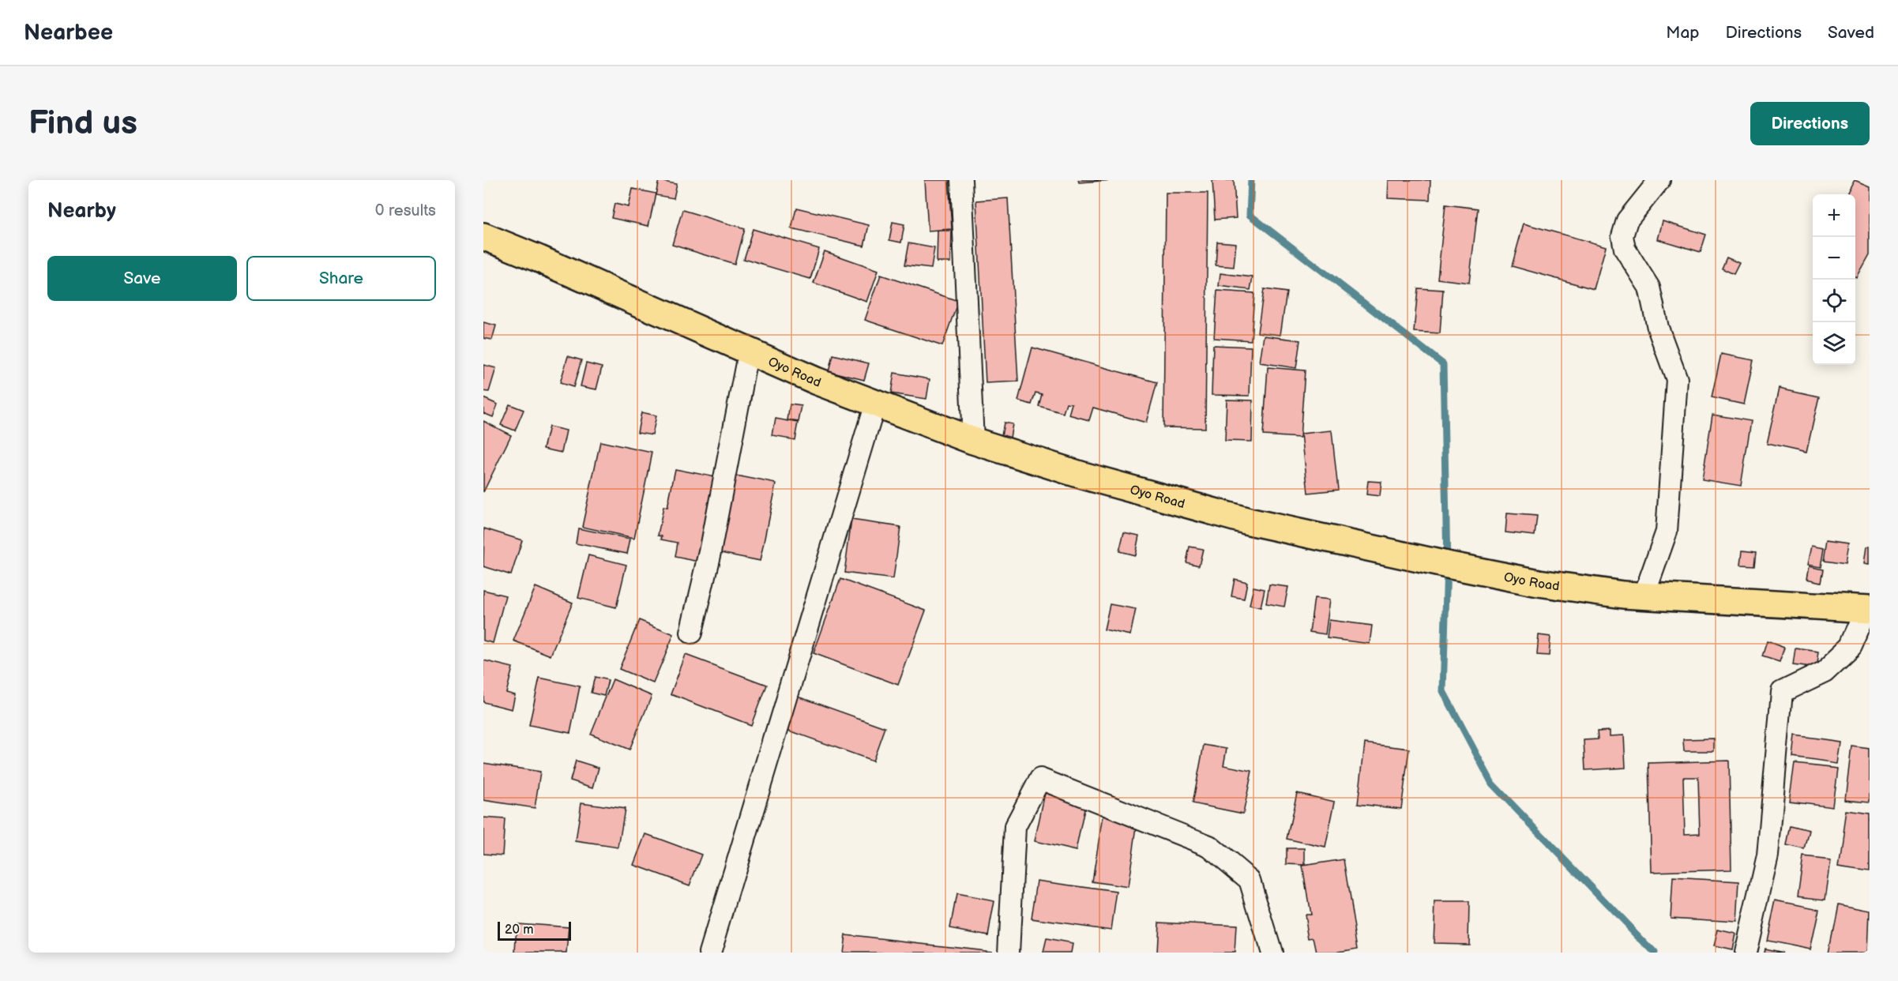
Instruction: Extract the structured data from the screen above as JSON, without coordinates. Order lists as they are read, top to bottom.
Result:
{
  "streets": {
    "highway": ["Oyo Road"]
  },
  "scale_bar": "20 m",
  "page": {
    "header": "Nearbee",
    "nav": ["Map", "Directions", "Saved"],
    "buttons": [
      "Directions",
      ["Save", "Share"]
    ],
    "title": "Find us",
    "heading": ["Nearby", "0 results"],
    "map_buttons": ["+", "−"],
    "scale": "20 m"
  }
}
